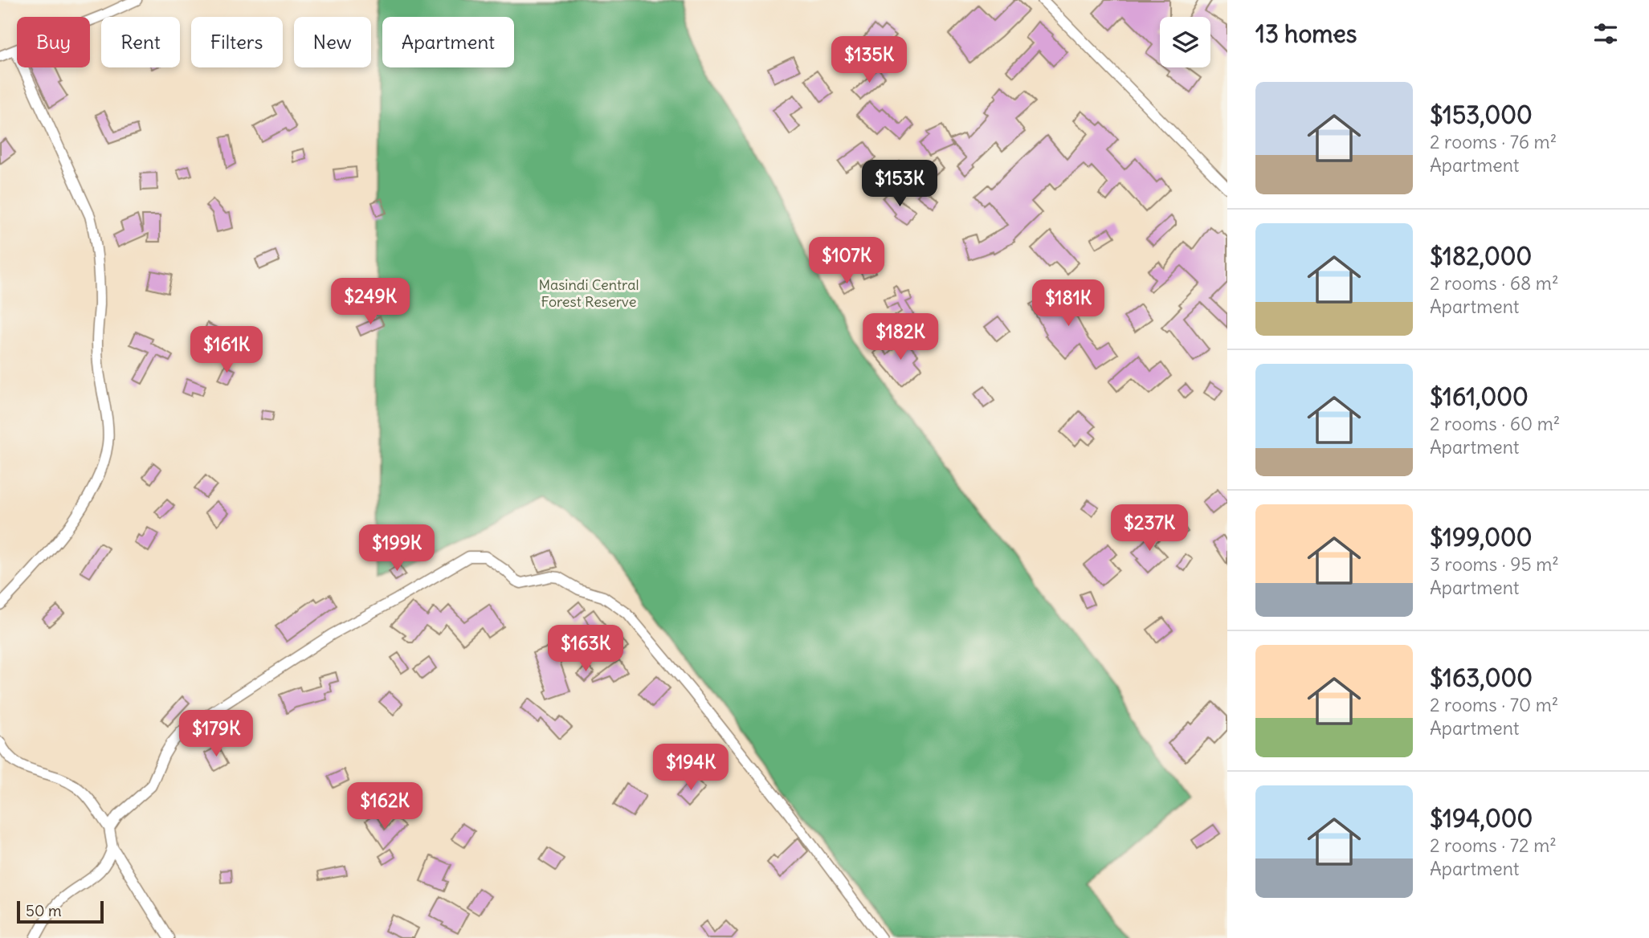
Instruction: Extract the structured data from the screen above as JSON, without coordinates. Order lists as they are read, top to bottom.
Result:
{
  "parks": ["Masindi Central Forest Reserve"],
  "scale_bar": "50 m",
  "page": {
    "heading": "13 homes",
    "chip": [
      "Buy",
      "Rent",
      "Filters",
      "New",
      "Apartment"
    ],
    "price": [
      "$135K",
      "$153K",
      "$107K",
      "$249K",
      "$181K",
      "$182K",
      "$161K",
      "$237K",
      "$199K",
      "$163K",
      "$179K",
      "$194K",
      "$162K"
    ],
    "list": [
      {
        "name": "$153,000",
        "note": "2 rooms · 76 m² · Apartment"
      },
      {
        "name": "$182,000",
        "note": "2 rooms · 68 m² · Apartment"
      },
      {
        "name": "$161,000",
        "note": "2 rooms · 60 m² · Apartment"
      },
      {
        "name": "$199,000",
        "note": "3 rooms · 95 m² · Apartment"
      },
      {
        "name": "$163,000",
        "note": "2 rooms · 70 m² · Apartment"
      },
      {
        "name": "$194,000",
        "note": "2 rooms · 72 m² · Apartment"
      }
    ],
    "scale": "50 m"
  }
}
